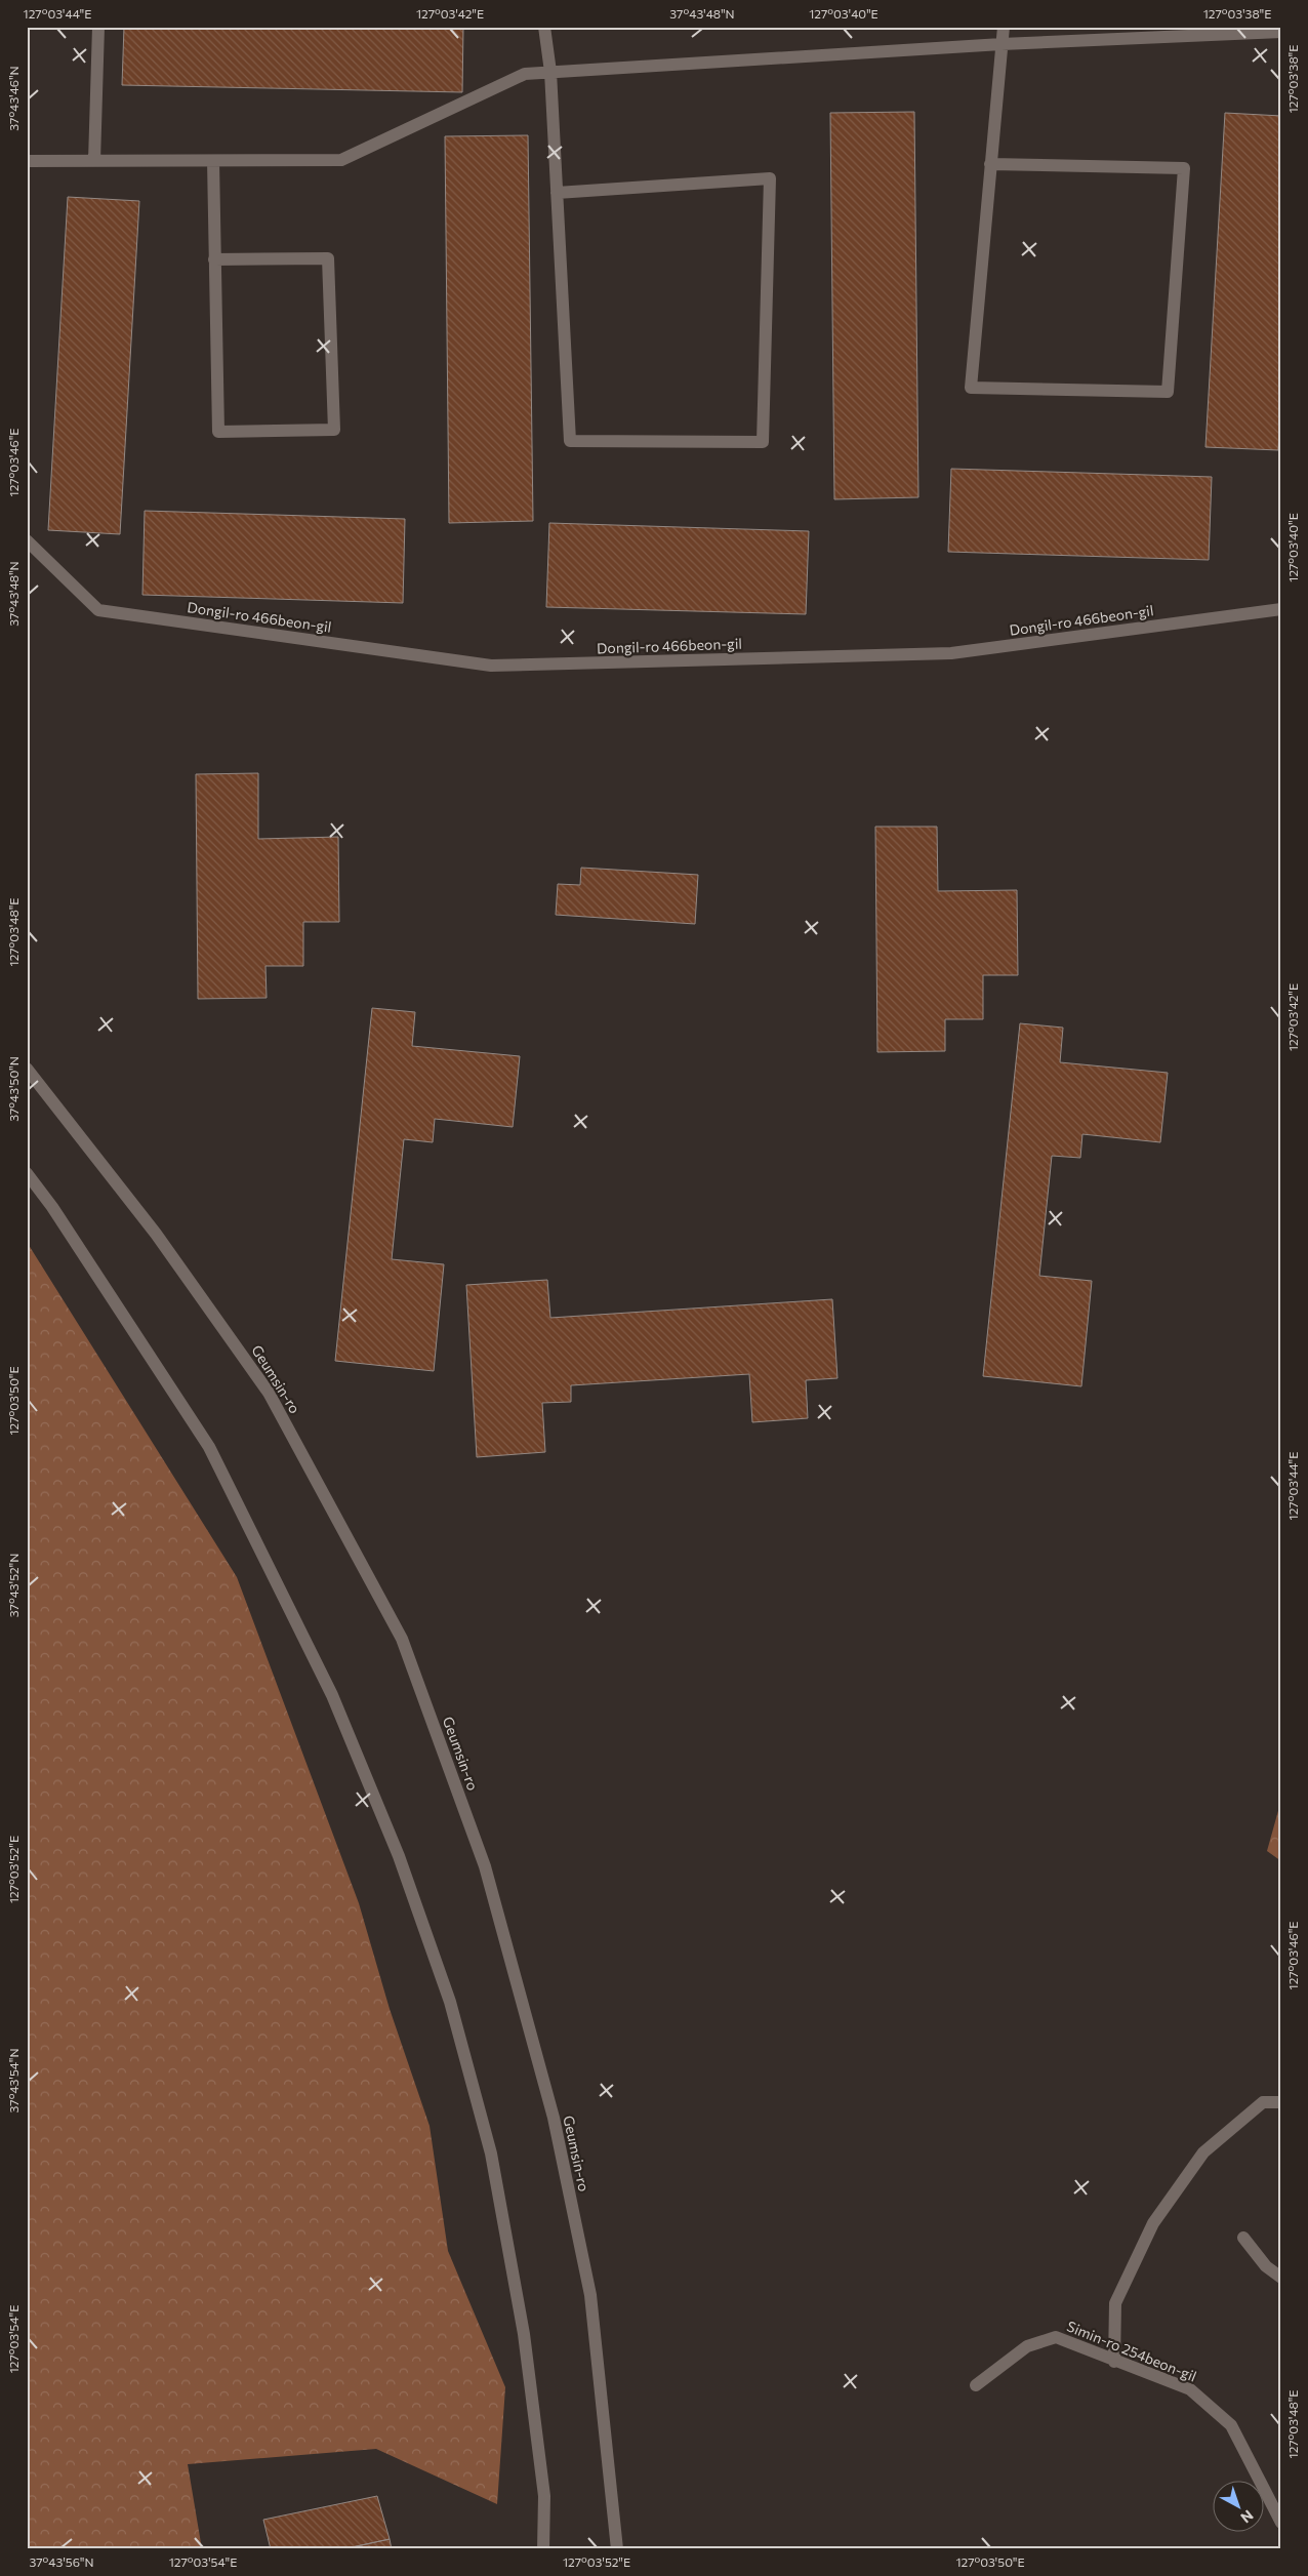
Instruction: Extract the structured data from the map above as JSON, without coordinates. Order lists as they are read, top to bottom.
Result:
{
  "streets": {
    "street": ["Dongil-ro 466beon-gil", "Geumsin-ro", "Simin-ro 254beon-gil"]
  },
  "north": "bottom right",
  "coordinates": [
    "127°03'44\"E",
    "127°03'42\"E",
    "37°43'48\"N",
    "127°03'40\"E",
    "127°03'38\"E",
    "37°43'46\"N",
    "127°03'46\"E",
    "127°03'48\"E",
    "37°43'50\"N",
    "127°03'50\"E",
    "37°43'52\"N",
    "127°03'52\"E",
    "37°43'54\"N",
    "127°03'54\"E",
    "37°43'56\"N"
  ]
}
